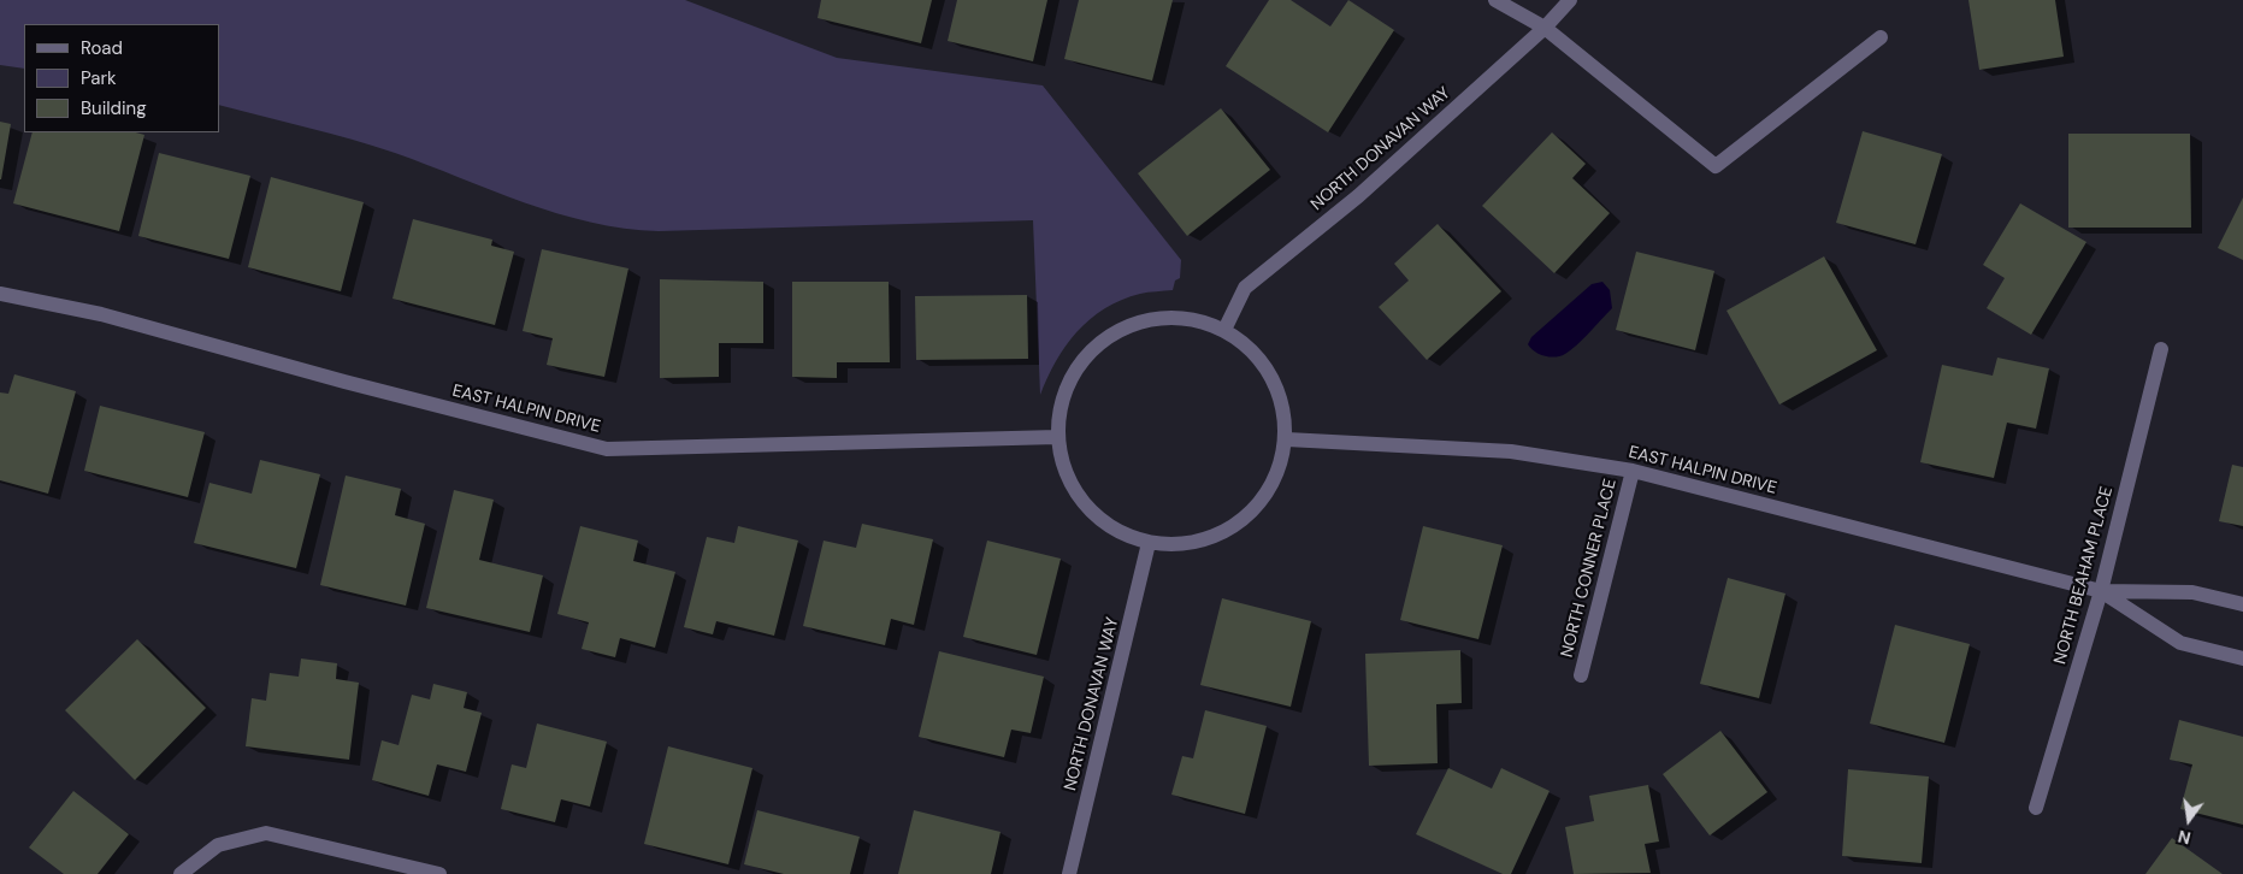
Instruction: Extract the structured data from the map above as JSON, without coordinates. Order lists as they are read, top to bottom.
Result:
{
  "streets": {
    "street": [
      "NORTH DONAVAN WAY",
      "EAST HALPIN DRIVE",
      "NORTH CONNER PLACE",
      "NORTH BEAHAM PLACE"
    ]
  },
  "crossings": [
    ["EAST HALPIN DRIVE", "NORTH CONNER PLACE"],
    ["EAST HALPIN DRIVE", "NORTH BEAHAM PLACE"]
  ],
  "legend": ["Road", "Park", "Building"],
  "north": "bottom"
}
